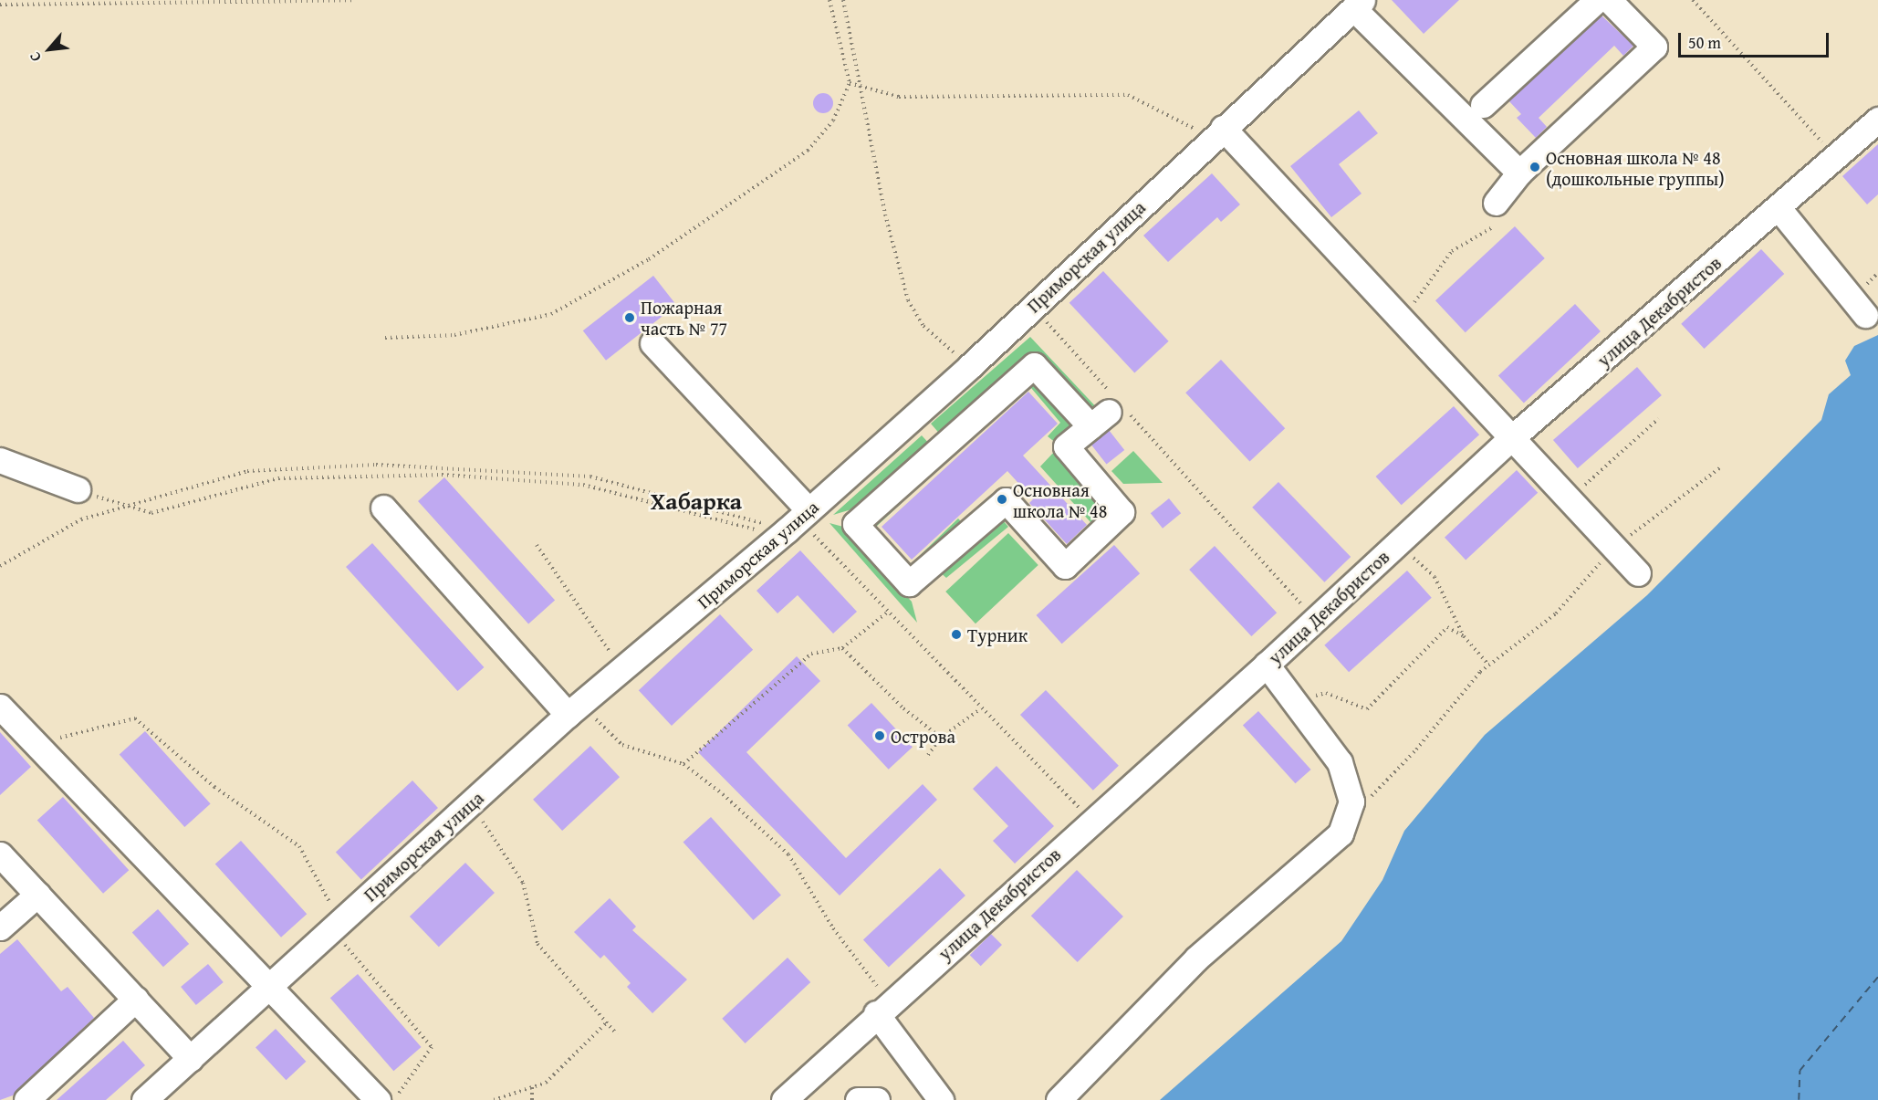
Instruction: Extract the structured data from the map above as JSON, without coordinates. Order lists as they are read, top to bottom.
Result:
{
  "streets": {
    "street": ["Приморская улица", "улица Декабристов"]
  },
  "districts": ["Хабарка"],
  "places": [
    "Основная школа № 48 (дошкольные группы)",
    "Пожарная часть № 77",
    "Основная школа № 48",
    "Турник",
    "Острова"
  ],
  "scale_bar": "50 m",
  "north": "bottom left"
}
